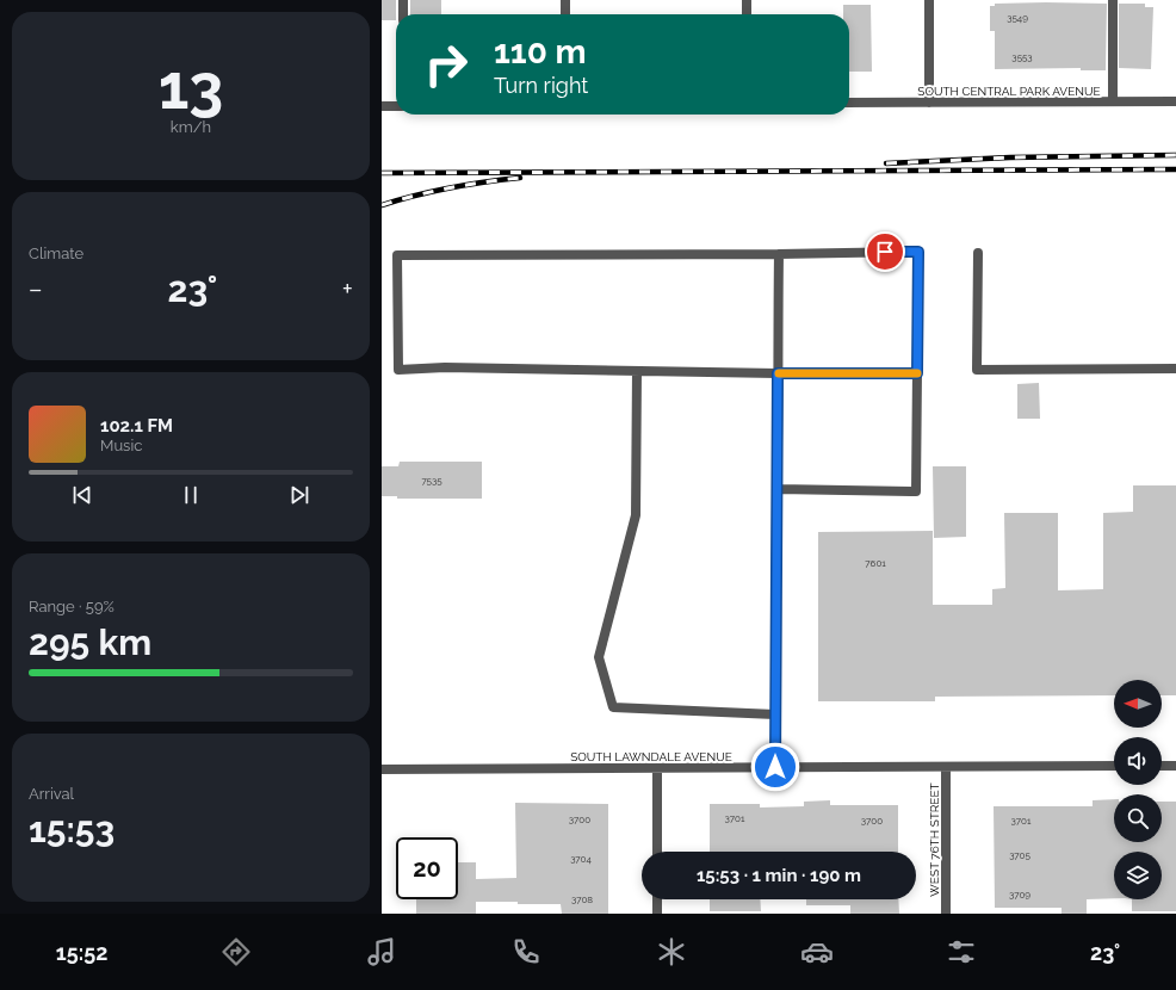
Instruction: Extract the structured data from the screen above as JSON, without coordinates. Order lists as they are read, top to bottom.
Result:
{
  "streets": {
    "street": ["SOUTH CENTRAL PARK AVENUE", "SOUTH LAWNDALE AVENUE", "WEST 76TH STREET"]
  },
  "crossings": [
    ["SOUTH LAWNDALE AVENUE", "WEST 76TH STREET"]
  ],
  "house_numbers": [
    "3549",
    "3553",
    "7535",
    "7601",
    "3701",
    "3700",
    "3700",
    "3701",
    "3705",
    "3704",
    "3709",
    "3708"
  ],
  "north": "left",
  "page": {
    "tile": [
      ["13", "km/h"],
      "Climate",
      ["Range · 59%", "295 km"],
      ["Arrival", "15:53"]
    ],
    "turn": ["110 m", "Turn right"],
    "heat": ["−", "23°", "+"],
    "song": ["102.1 FM", "Music"],
    "limit": "20",
    "trip": "15:53 · 1 min · 190 m",
    "tabs": ["15:52", "23°"]
  }
}
